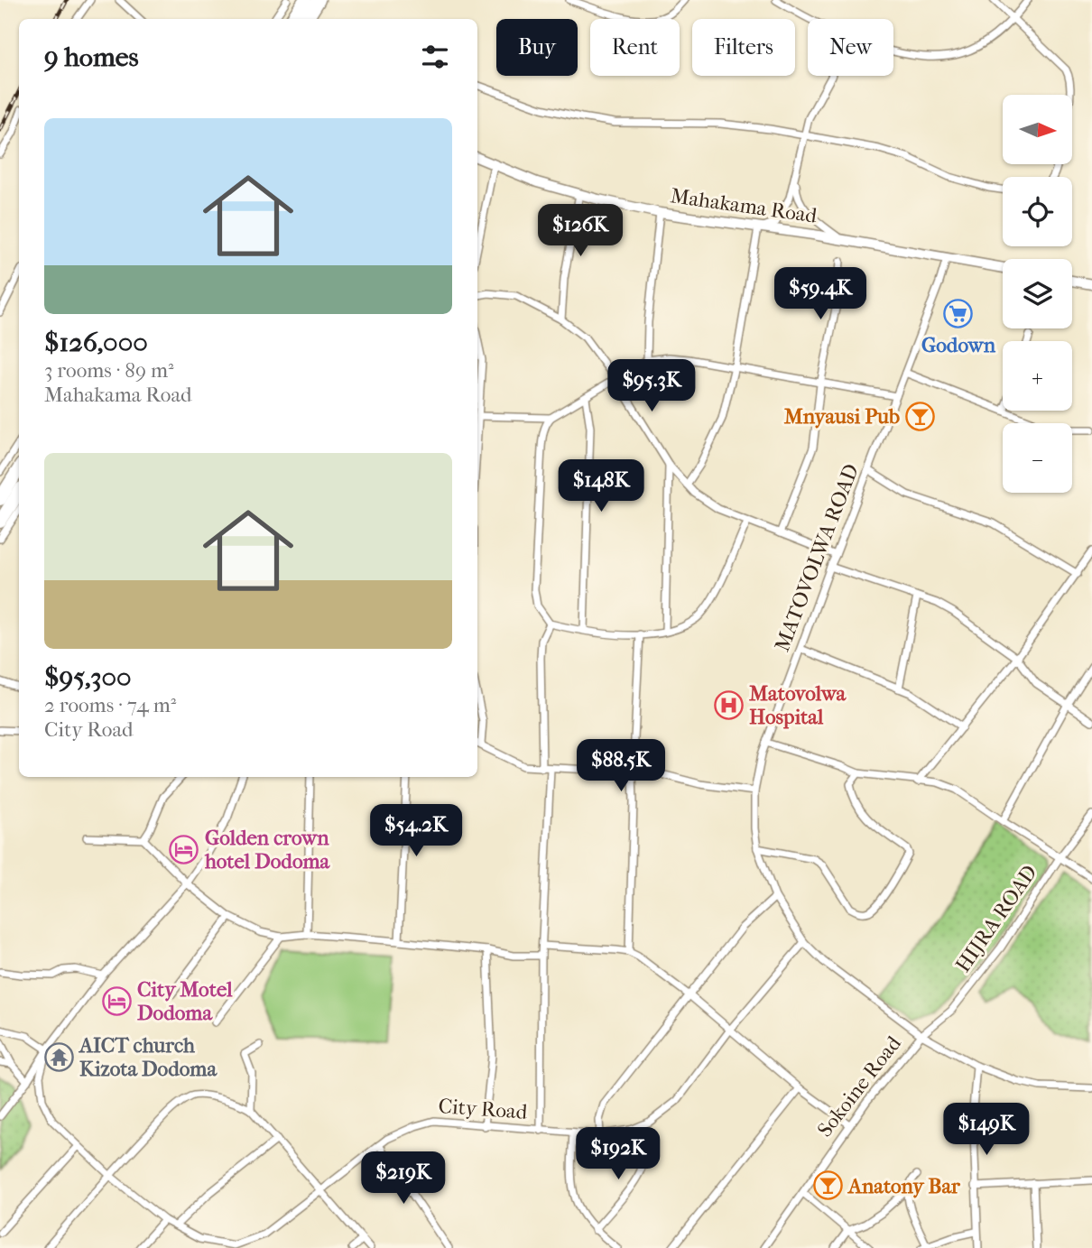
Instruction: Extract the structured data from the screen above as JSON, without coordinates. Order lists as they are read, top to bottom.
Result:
{
  "streets": {
    "street": [
      "Mahakama Road",
      "MATOVOLWA ROAD",
      "HIJRA ROAD",
      "Sokoine Road",
      "City Road"
    ]
  },
  "crossings": [
    ["Mahakama Road", "MATOVOLWA ROAD"],
    ["MATOVOLWA ROAD", "HIJRA ROAD"],
    ["MATOVOLWA ROAD", "Sokoine Road"],
    ["MATOVOLWA ROAD", "City Road"],
    ["HIJRA ROAD", "Sokoine Road"]
  ],
  "places": {
    "supermarket": ["Godown"],
    "bar": ["Mnyausi Pub", "Anatony Bar"],
    "hospital": ["Matovolwa Hospital"],
    "hotel": ["Golden crown hotel Dodoma", "City Motel Dodoma"],
    "temple": ["AICT church Kizota Dodoma"]
  },
  "north": "right",
  "page": {
    "chip": [
      "Buy",
      "Rent",
      "Filters",
      "New"
    ],
    "heading": "9 homes",
    "map_buttons": ["+", "−"],
    "list": [
      {
        "name": "$126,000",
        "note": "3 rooms · 89 m² · Mahakama Road"
      },
      {
        "name": "$95,300",
        "note": "2 rooms · 74 m² · City Road"
      }
    ],
    "price": [
      "$126K",
      "$59.4K",
      "$95.3K",
      "$148K",
      "$88.5K",
      "$54.2K",
      "$149K",
      "$192K",
      "$219K"
    ]
  }
}
